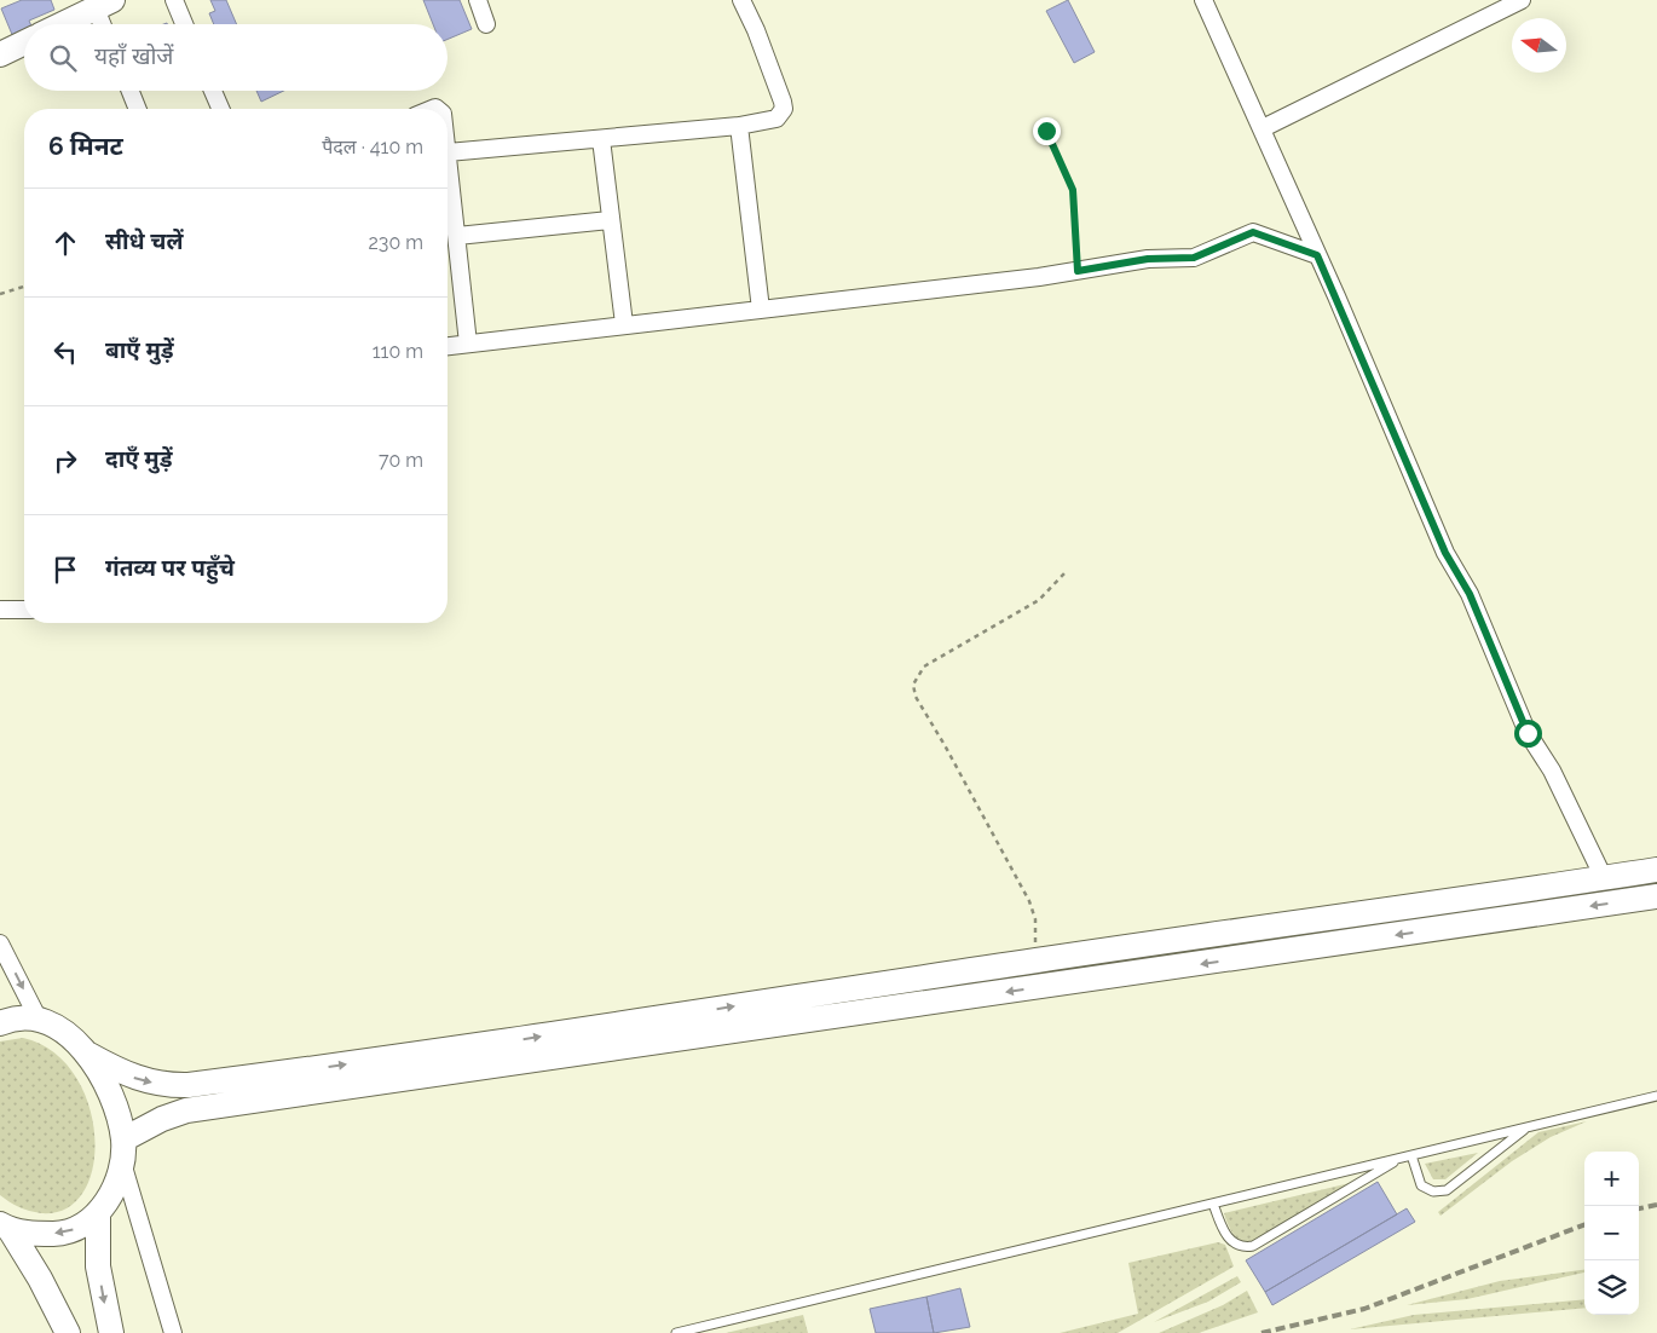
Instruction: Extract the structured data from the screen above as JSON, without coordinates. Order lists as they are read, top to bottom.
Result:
{
  "north": "left",
  "page": {
    "search": "यहाँ खोजें",
    "heading": ["6 मिनट", "पैदल · 410 m"],
    "list": [
      ["सीधे चलें", "230 m"],
      ["बाएँ मुड़ें", "110 m"],
      ["दाएँ मुड़ें", "70 m"],
      "गंतव्य पर पहुँचे"
    ],
    "map_buttons": ["+", "−"]
  }
}
